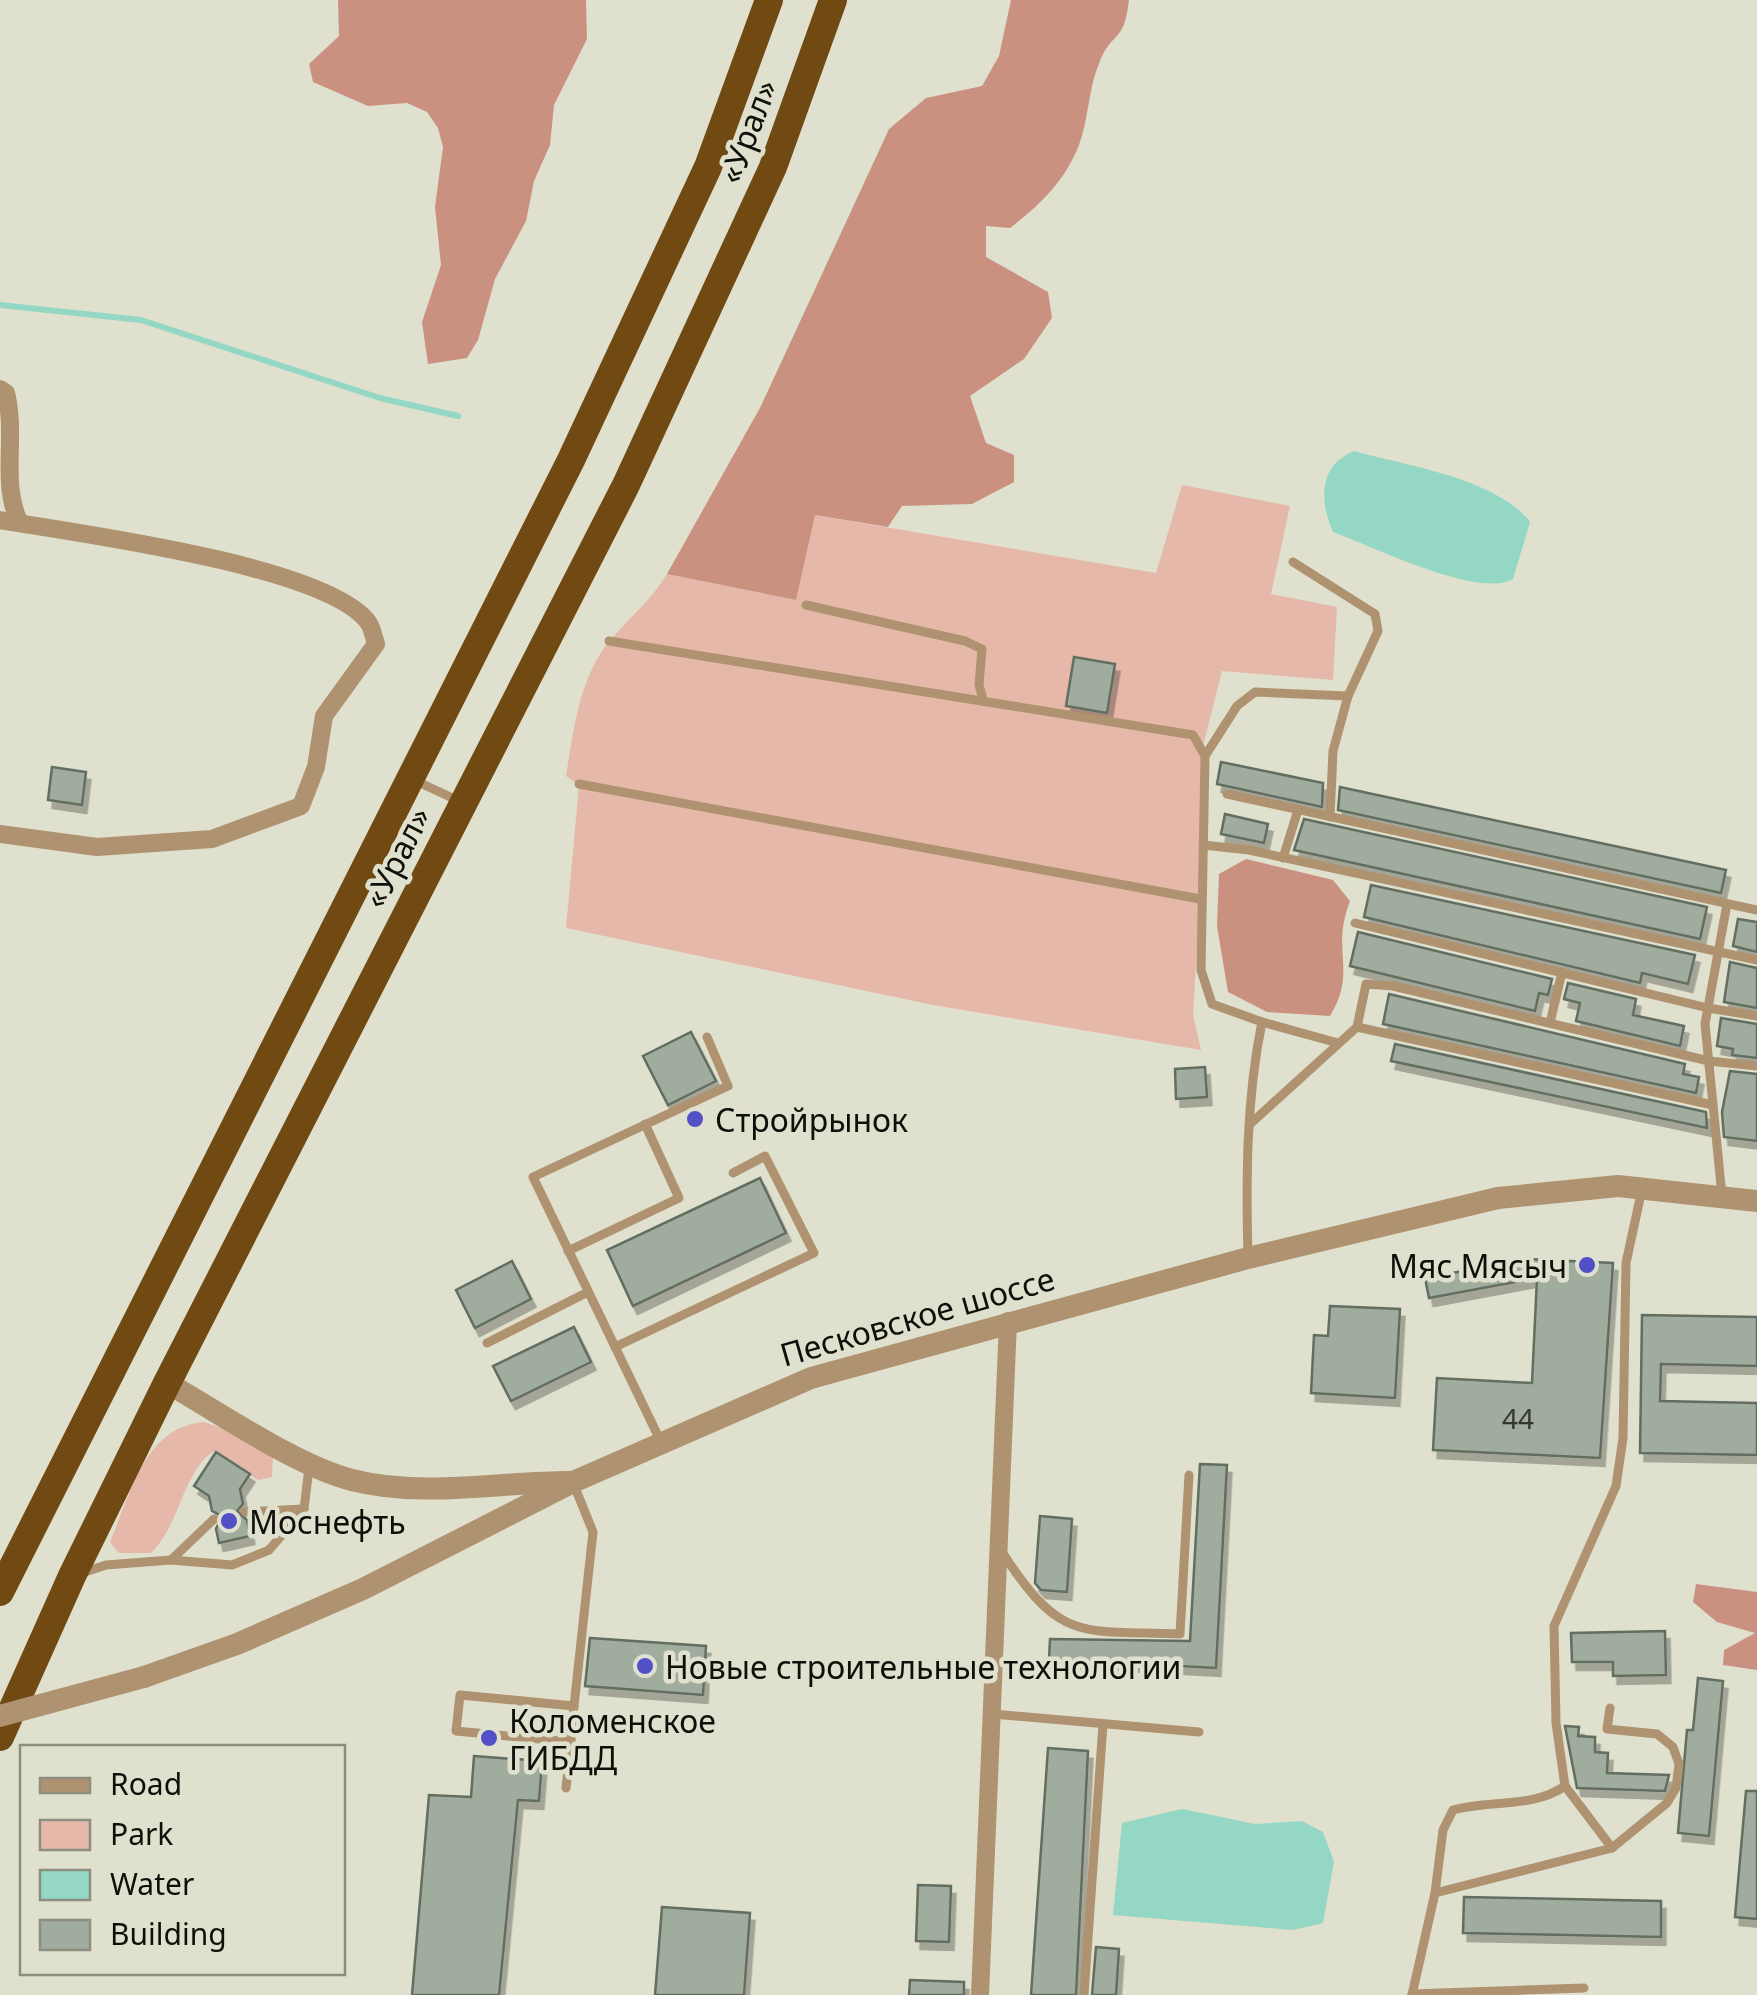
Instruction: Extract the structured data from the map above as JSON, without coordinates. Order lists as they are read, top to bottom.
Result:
{
  "streets": {
    "highway": ["«Урал»"],
    "street": ["Песковское шоссе"]
  },
  "places": [
    "Стройрынок",
    "Мяс Мясыч",
    "Моснефть",
    "Новые строительные технологии",
    "Коломенское ГИБДД"
  ],
  "house_numbers": ["44"],
  "legend": [
    "Road",
    "Park",
    "Water",
    "Building"
  ]
}
